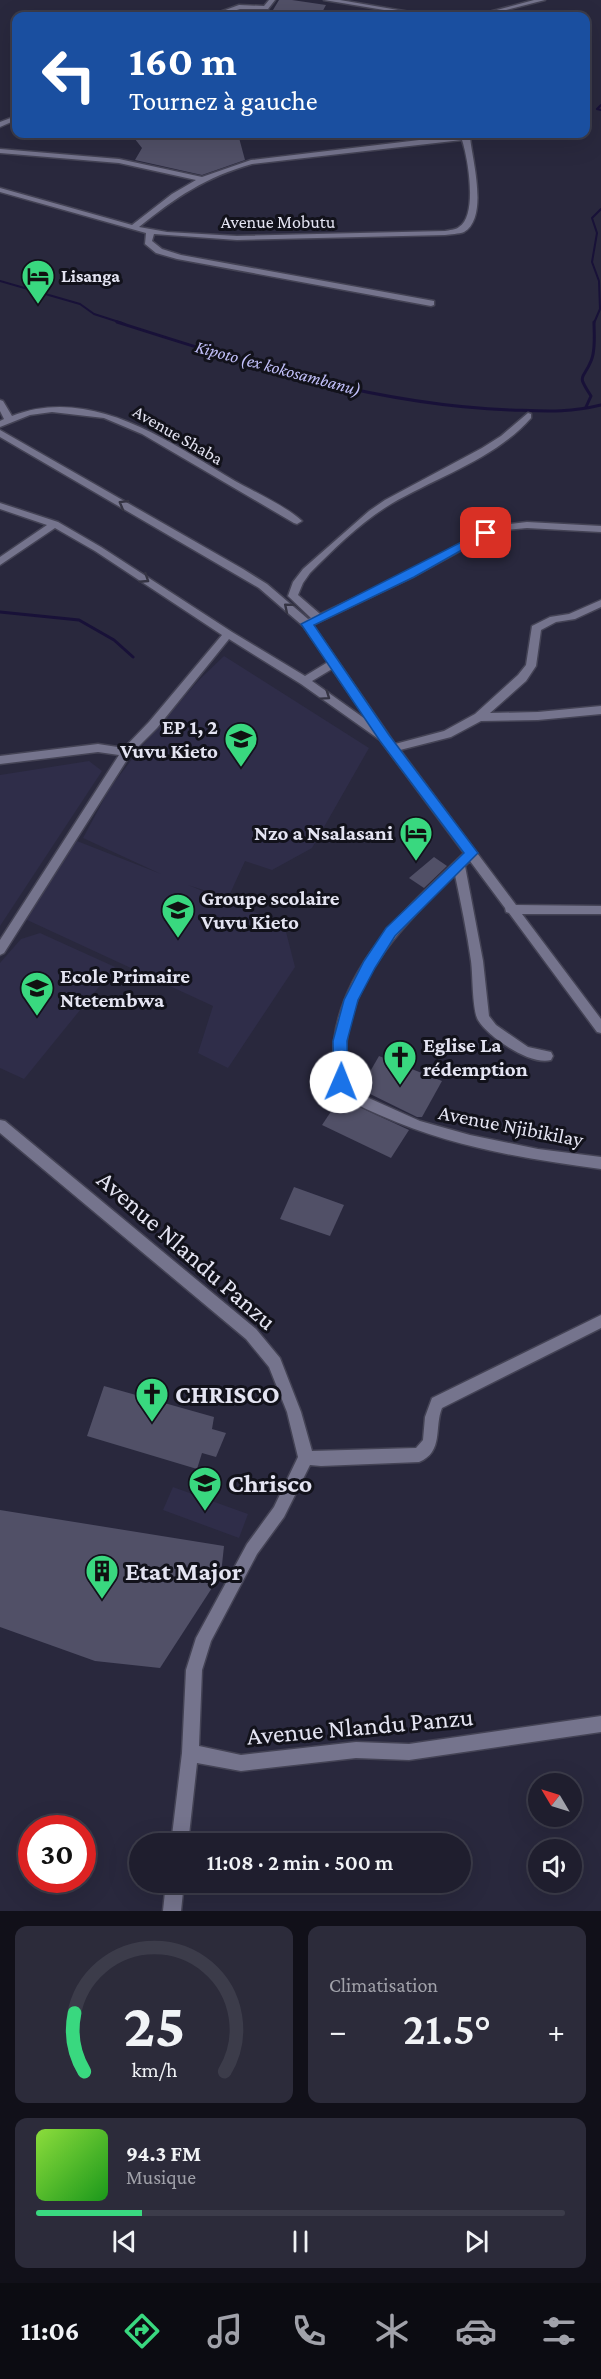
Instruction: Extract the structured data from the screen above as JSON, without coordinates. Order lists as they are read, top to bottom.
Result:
{
  "streets": {
    "street": [
      "Avenue Mobutu",
      "Avenue Shaba",
      "Avenue Njibikilay",
      "Avenue Nlandu Panzu"
    ]
  },
  "water": ["Kipoto (ex kokosambanu)"],
  "places": {
    "hotel": ["Lisanga", "Nzo a Nsalasani"],
    "school or university": [
      "EP 1, 2 Vuvu Kieto",
      "Groupe scolaire Vuvu Kieto",
      "Ecole Primaire Ntetembwa",
      "Chrisco"
    ],
    "church": ["Eglise La rédemption", "CHRISCO"],
    "building": ["Etat Major"]
  },
  "north": "top left",
  "page": {
    "turn": ["160 m", "Tournez à gauche"],
    "limit": "30",
    "trip": "11:08 · 2 min · 500 m",
    "tile": "Climatisation",
    "heat": ["−", "21.5°", "+"],
    "song": ["94.3 FM", "Musique"],
    "tabs": "11:06",
    "gauge": ["25", "km/h"]
  }
}
